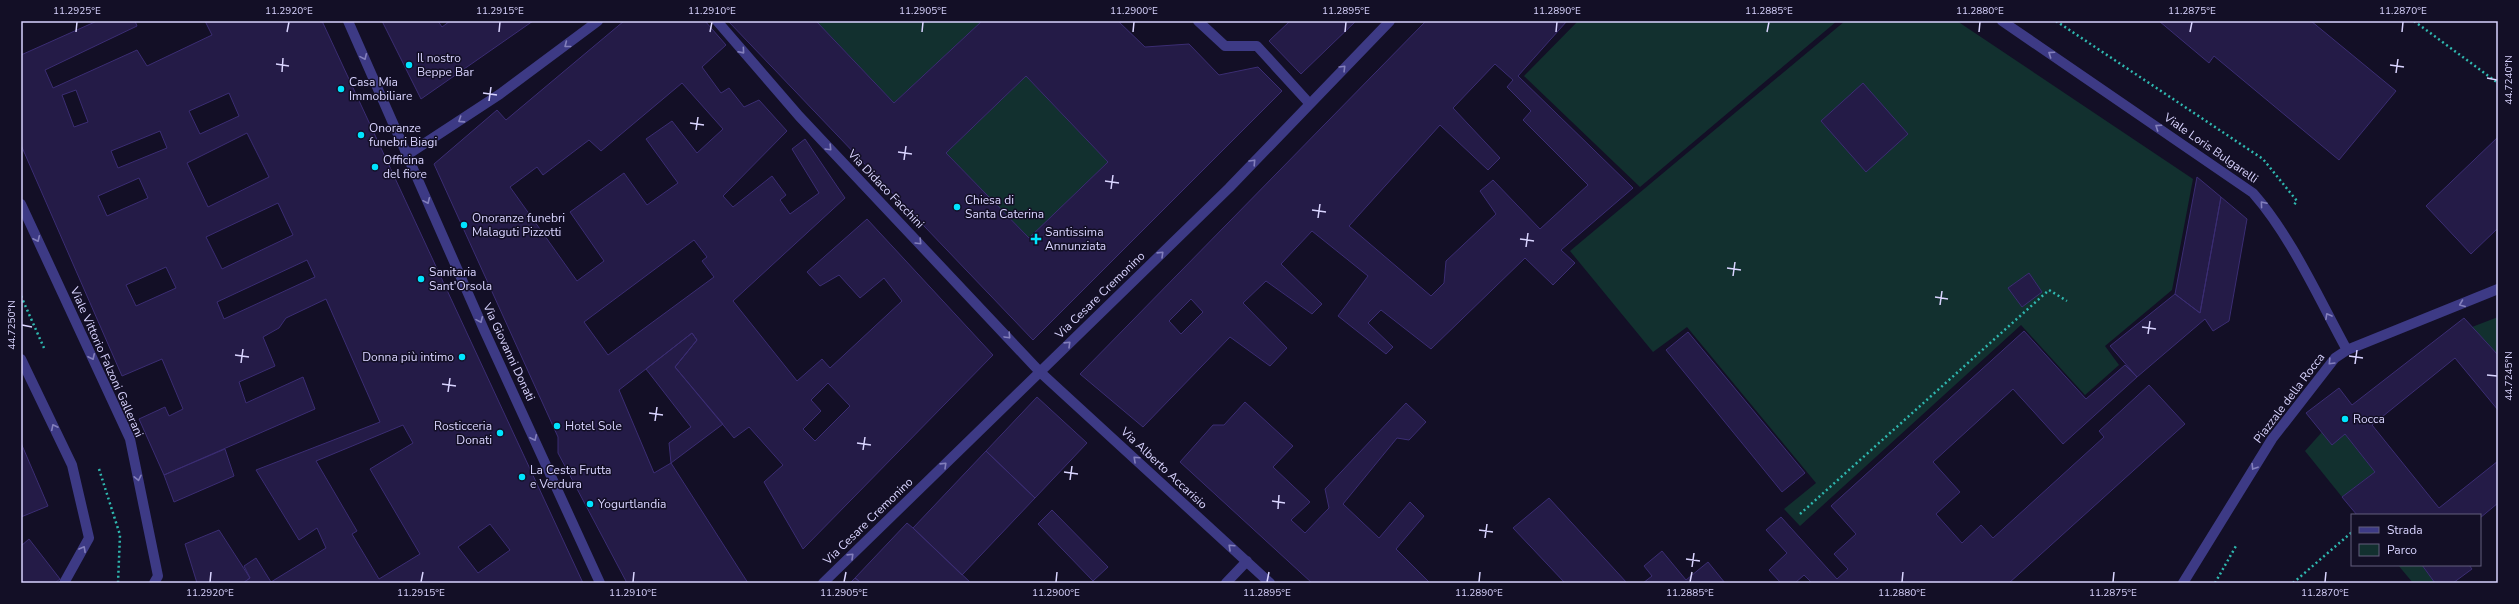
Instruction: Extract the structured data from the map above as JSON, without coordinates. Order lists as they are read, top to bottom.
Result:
{
  "streets": {
    "street": [
      "Viale Loris Bulgarelli",
      "Via Didaco Facchini",
      "Via Cesare Cremonino",
      "Via Giovanni Donati",
      "Viale Vittorio Falzoni Gallerani",
      "Piazzale della Rocca",
      "Via Alberto Accarisio"
    ]
  },
  "crossings": [
    ["Viale Loris Bulgarelli", "Piazzale della Rocca"],
    ["Via Didaco Facchini", "Via Cesare Cremonino"],
    ["Via Didaco Facchini", "Via Alberto Accarisio"],
    ["Via Cesare Cremonino", "Via Alberto Accarisio"]
  ],
  "one_way": [
    "Viale Loris Bulgarelli",
    "Via Didaco Facchini",
    "Via Cesare Cremonino",
    "Via Giovanni Donati",
    "Piazzale della Rocca",
    "Via Alberto Accarisio"
  ],
  "places": {
    "other": [
      "Il nostro Beppe Bar",
      "Casa Mia Immobiliare",
      "Onoranze funebri Biagi",
      "Officina del fiore",
      "Chiesa di Santa Caterina",
      "Onoranze funebri Malaguti Pizzotti",
      "Sanitaria Sant'Orsola",
      "Donna più intimo",
      "Rocca",
      "Hotel Sole",
      "Rosticceria Donati",
      "La Cesta Frutta e Verdura",
      "Yogurtlandia"
    ],
    "health": ["Santissima Annunziata"]
  },
  "legend": ["Strada", "Parco"],
  "coordinates": [
    "11.2925°E",
    "11.2920°E",
    "11.2915°E",
    "11.2910°E",
    "11.2905°E",
    "11.2900°E",
    "11.2895°E",
    "11.2890°E",
    "11.2885°E",
    "11.2880°E",
    "11.2875°E",
    "11.2870°E",
    "44.7240°N",
    "44.7250°N",
    "44.7245°N"
  ]
}
